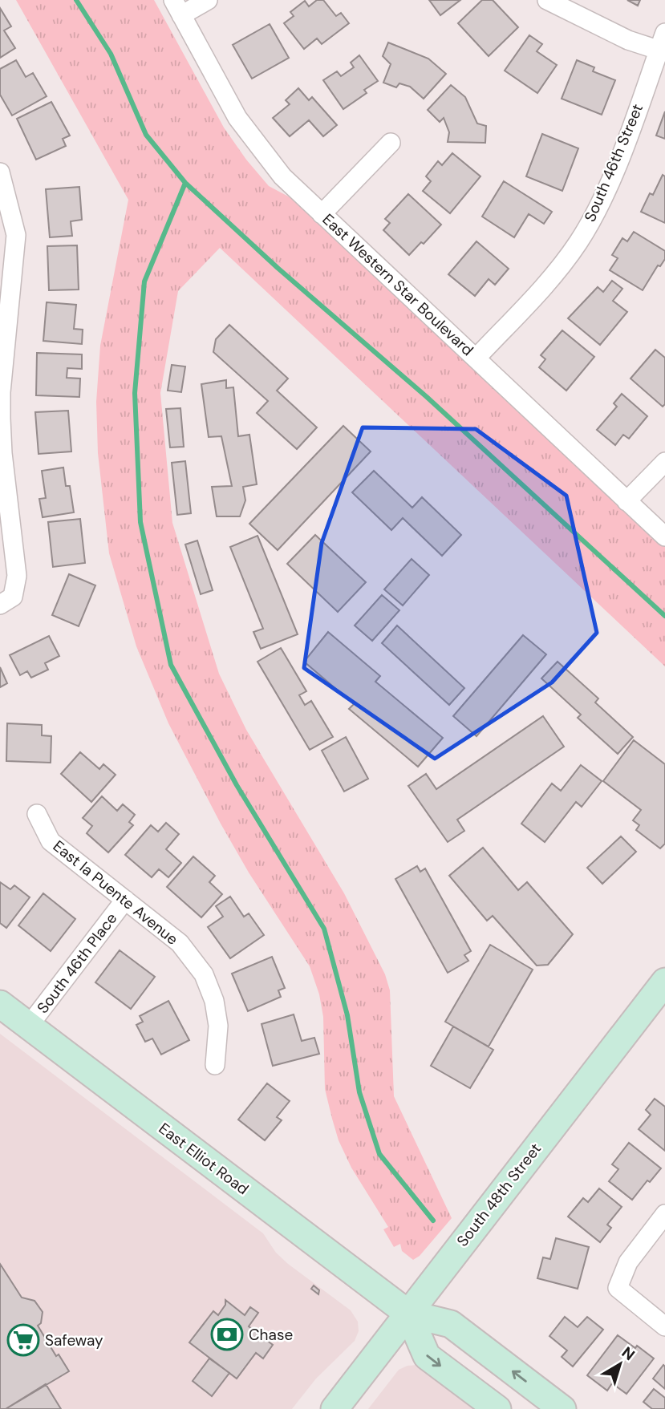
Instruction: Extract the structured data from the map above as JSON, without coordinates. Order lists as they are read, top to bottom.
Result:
{
  "streets": {
    "main road": ["East Elliot Road", "South 48th Street"],
    "street": [
      "South 46th Street",
      "East Western Star Boulevard",
      "East la Puente Avenue",
      "South 46th Place"
    ]
  },
  "crossings": [
    ["South 46th Street", "East Western Star Boulevard"],
    ["East la Puente Avenue", "South 46th Place"],
    ["South 46th Place", "East Elliot Road"],
    ["East Elliot Road", "South 48th Street"]
  ],
  "places": {
    "bank": ["Chase"],
    "supermarket": ["Safeway"]
  },
  "north": "top right"
}
